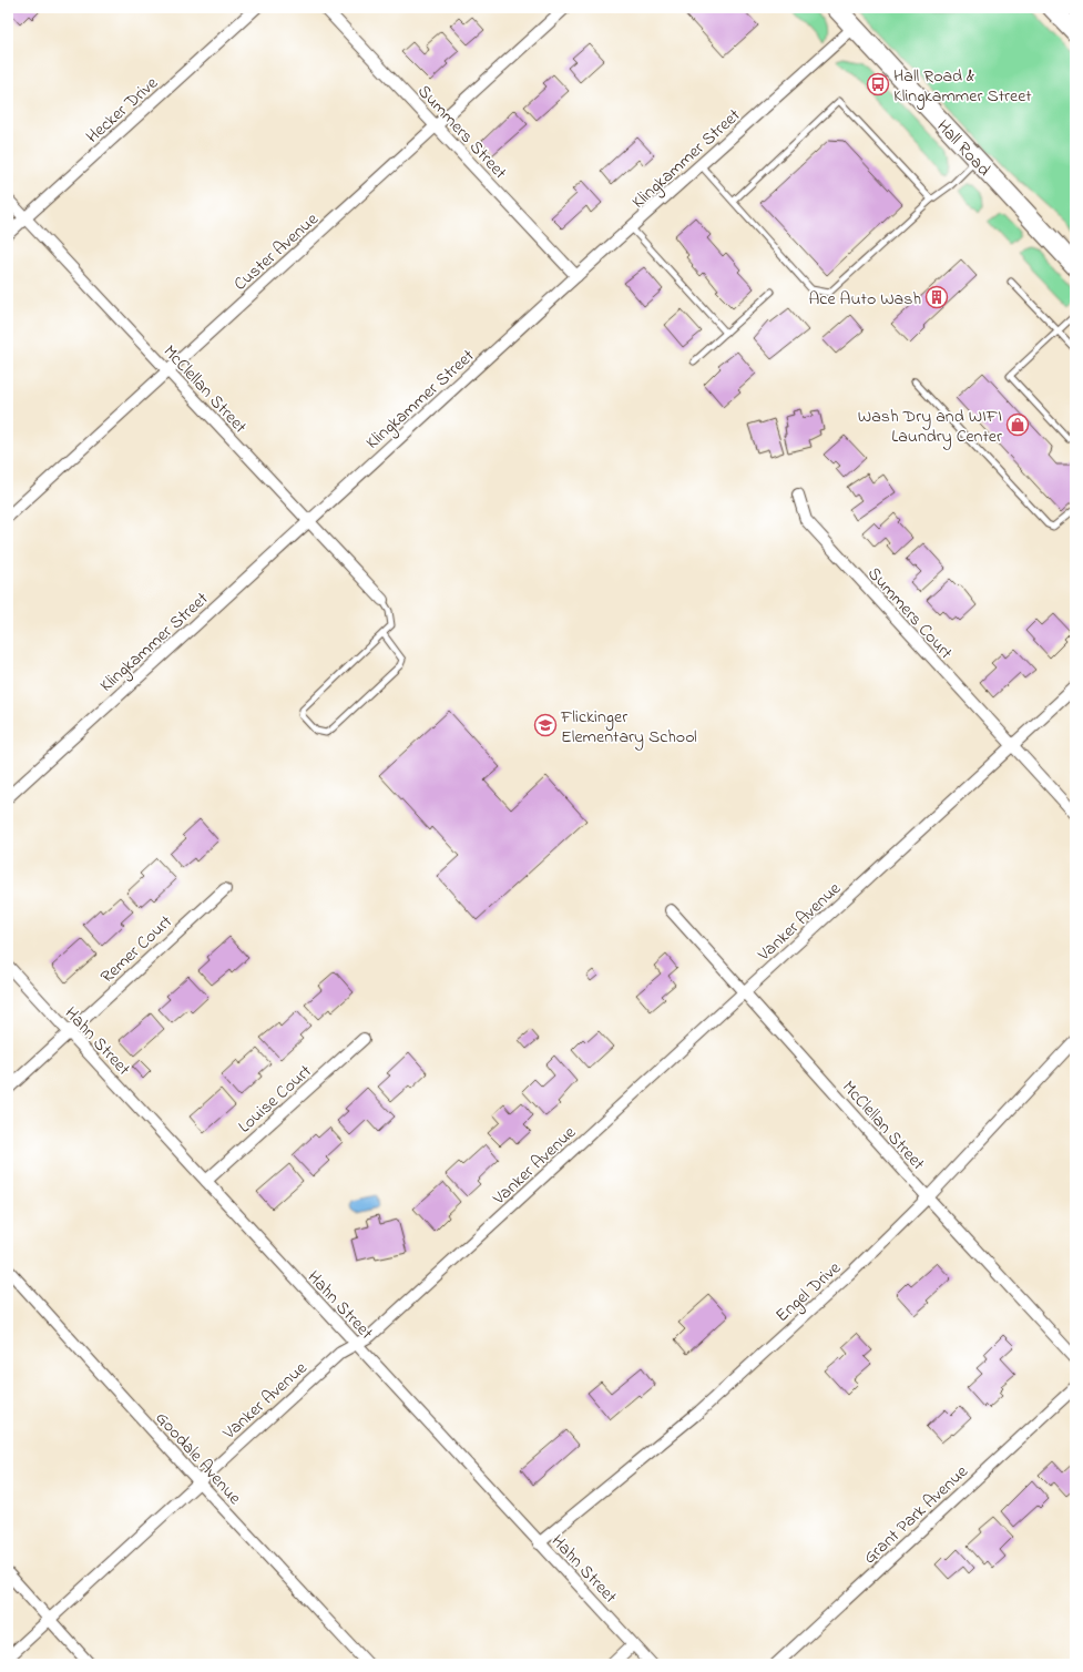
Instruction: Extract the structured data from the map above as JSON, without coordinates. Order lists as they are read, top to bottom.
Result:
{
  "streets": {
    "highway": ["Hall Road"],
    "street": [
      "Hecker Drive",
      "Summers Street",
      "Klingkammer Street",
      "Custer Avenue",
      "McClellan Street",
      "Summers Court",
      "Vanker Avenue",
      "Remer Court",
      "Hahn Street",
      "Louise Court",
      "Engel Drive",
      "Goodale Avenue",
      "Grant Park Avenue"
    ]
  },
  "crossings": [
    ["Hecker Drive", "McClellan Street"],
    ["Summers Street", "Klingkammer Street"],
    ["Summers Street", "Custer Avenue"],
    ["Hall Road", "Klingkammer Street"],
    ["Klingkammer Street", "McClellan Street"],
    ["Custer Avenue", "McClellan Street"],
    ["McClellan Street", "Vanker Avenue"],
    ["McClellan Street", "Engel Drive"],
    ["Summers Court", "Vanker Avenue"],
    ["Vanker Avenue", "Hahn Street"],
    ["Vanker Avenue", "Goodale Avenue"],
    ["Remer Court", "Hahn Street"],
    ["Hahn Street", "Louise Court"],
    ["Hahn Street", "Engel Drive"]
  ],
  "places": {
    "bus stop": ["Hall Road & Klingkammer Street"],
    "building": ["Ace Auto Wash"],
    "shop": ["Wash Dry and WIFI Laundry Center"],
    "school or university": ["Flickinger Elementary School"]
  }
}
